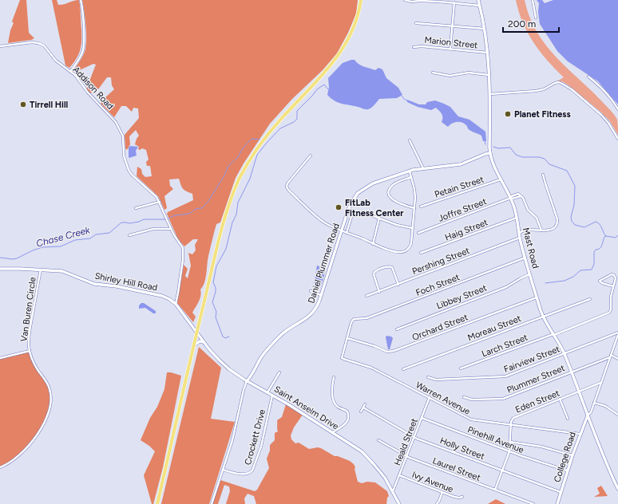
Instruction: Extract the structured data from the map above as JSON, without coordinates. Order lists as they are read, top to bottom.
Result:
{
  "streets": {
    "street": [
      "Marion Street",
      "Addison Road",
      "Petain Street",
      "Joffre Street",
      "Haig Street",
      "Mast Road",
      "Pershing Street",
      "Daniel Plummer Road",
      "Shirley Hill Road",
      "Foch Street",
      "Libbey Street",
      "Van Buren Circle",
      "Orchard Street",
      "Moreau Street",
      "Larch Street",
      "Fairview Street",
      "Plummer Street",
      "Warren Avenue",
      "Eden Street",
      "Saint Anselm Drive",
      "Crockett Drive",
      "Pinehill Avenue",
      "Heald Street",
      "Holly Street",
      "College Road",
      "Laurel Street",
      "Ivy Avenue"
    ]
  },
  "crossings": [
    ["Marion Street", "Mast Road"],
    ["Addison Road", "Shirley Hill Road"],
    ["Petain Street", "Mast Road"],
    ["Joffre Street", "Mast Road"],
    ["Haig Street", "Mast Road"],
    ["Mast Road", "Pershing Street"],
    ["Mast Road", "Daniel Plummer Road"],
    ["Mast Road", "Foch Street"],
    ["Mast Road", "Libbey Street"],
    ["Mast Road", "Orchard Street"],
    ["Mast Road", "Moreau Street"],
    ["Mast Road", "Larch Street"],
    ["Mast Road", "Fairview Street"],
    ["Mast Road", "Plummer Street"],
    ["Mast Road", "Eden Street"],
    ["Mast Road", "College Road"],
    ["Daniel Plummer Road", "Saint Anselm Drive"],
    ["Daniel Plummer Road", "Crockett Drive"],
    ["Shirley Hill Road", "Van Buren Circle"],
    ["Shirley Hill Road", "Saint Anselm Drive"],
    ["Foch Street", "Orchard Street"],
    ["Foch Street", "Warren Avenue"],
    ["Orchard Street", "Warren Avenue"],
    ["Warren Avenue", "Eden Street"],
    ["Warren Avenue", "Heald Street"],
    ["Warren Avenue", "College Road"],
    ["Eden Street", "Pinehill Avenue"],
    ["Eden Street", "Holly Street"],
    ["Eden Street", "Laurel Street"],
    ["Saint Anselm Drive", "Crockett Drive"],
    ["Saint Anselm Drive", "Heald Street"],
    ["Pinehill Avenue", "Heald Street"],
    ["Pinehill Avenue", "College Road"],
    ["Heald Street", "Holly Street"],
    ["Heald Street", "Laurel Street"],
    ["Heald Street", "Ivy Avenue"],
    ["Holly Street", "College Road"]
  ],
  "water": ["Chase Creek"],
  "places": ["Tirrell Hill", "Planet Fitness", "FitLab Fitness Center"],
  "scale_bar": "200 m"
}
